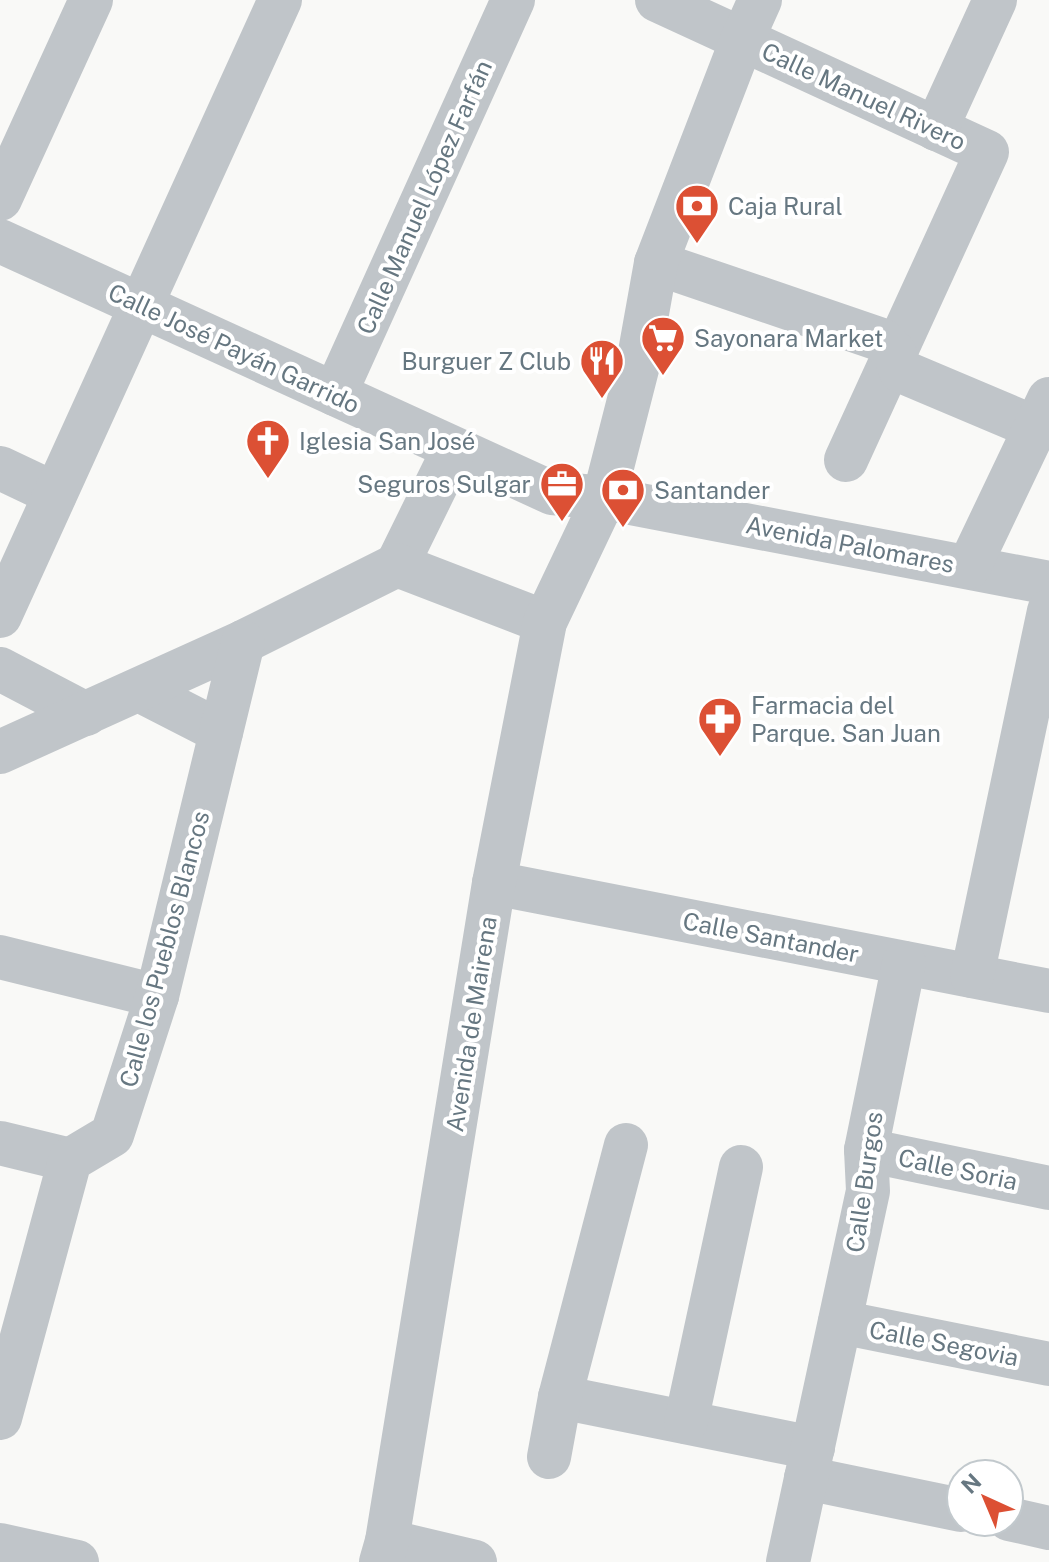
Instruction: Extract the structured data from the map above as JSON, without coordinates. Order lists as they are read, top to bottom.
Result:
{
  "streets": {
    "street": [
      "Calle Manuel Rivero",
      "Calle Manuel López Farfán",
      "Calle José Payán Garrido",
      "Avenida Palomares",
      "Calle Santander",
      "Calle los Pueblos Blancos",
      "Avenida de Mairena",
      "Calle Soria",
      "Calle Burgos",
      "Calle Segovia"
    ]
  },
  "crossings": [
    ["Calle Manuel Rivero", "Avenida de Mairena"],
    ["Calle Manuel López Farfán", "Calle José Payán Garrido"],
    ["Calle José Payán Garrido", "Avenida Palomares"],
    ["Calle José Payán Garrido", "Avenida de Mairena"],
    ["Avenida Palomares", "Avenida de Mairena"],
    ["Calle Santander", "Avenida de Mairena"],
    ["Calle Santander", "Calle Burgos"],
    ["Calle Soria", "Calle Burgos"],
    ["Calle Burgos", "Calle Segovia"]
  ],
  "places": {
    "bank": ["Caja Rural", "Santander"],
    "supermarket": ["Sayonara Market"],
    "restaurant": ["Burguer Z Club"],
    "church": ["Iglesia San José"],
    "office": ["Seguros Sulgar"],
    "pharmacy": ["Farmacia del Parque. San Juan"]
  },
  "north": "top left"
}
